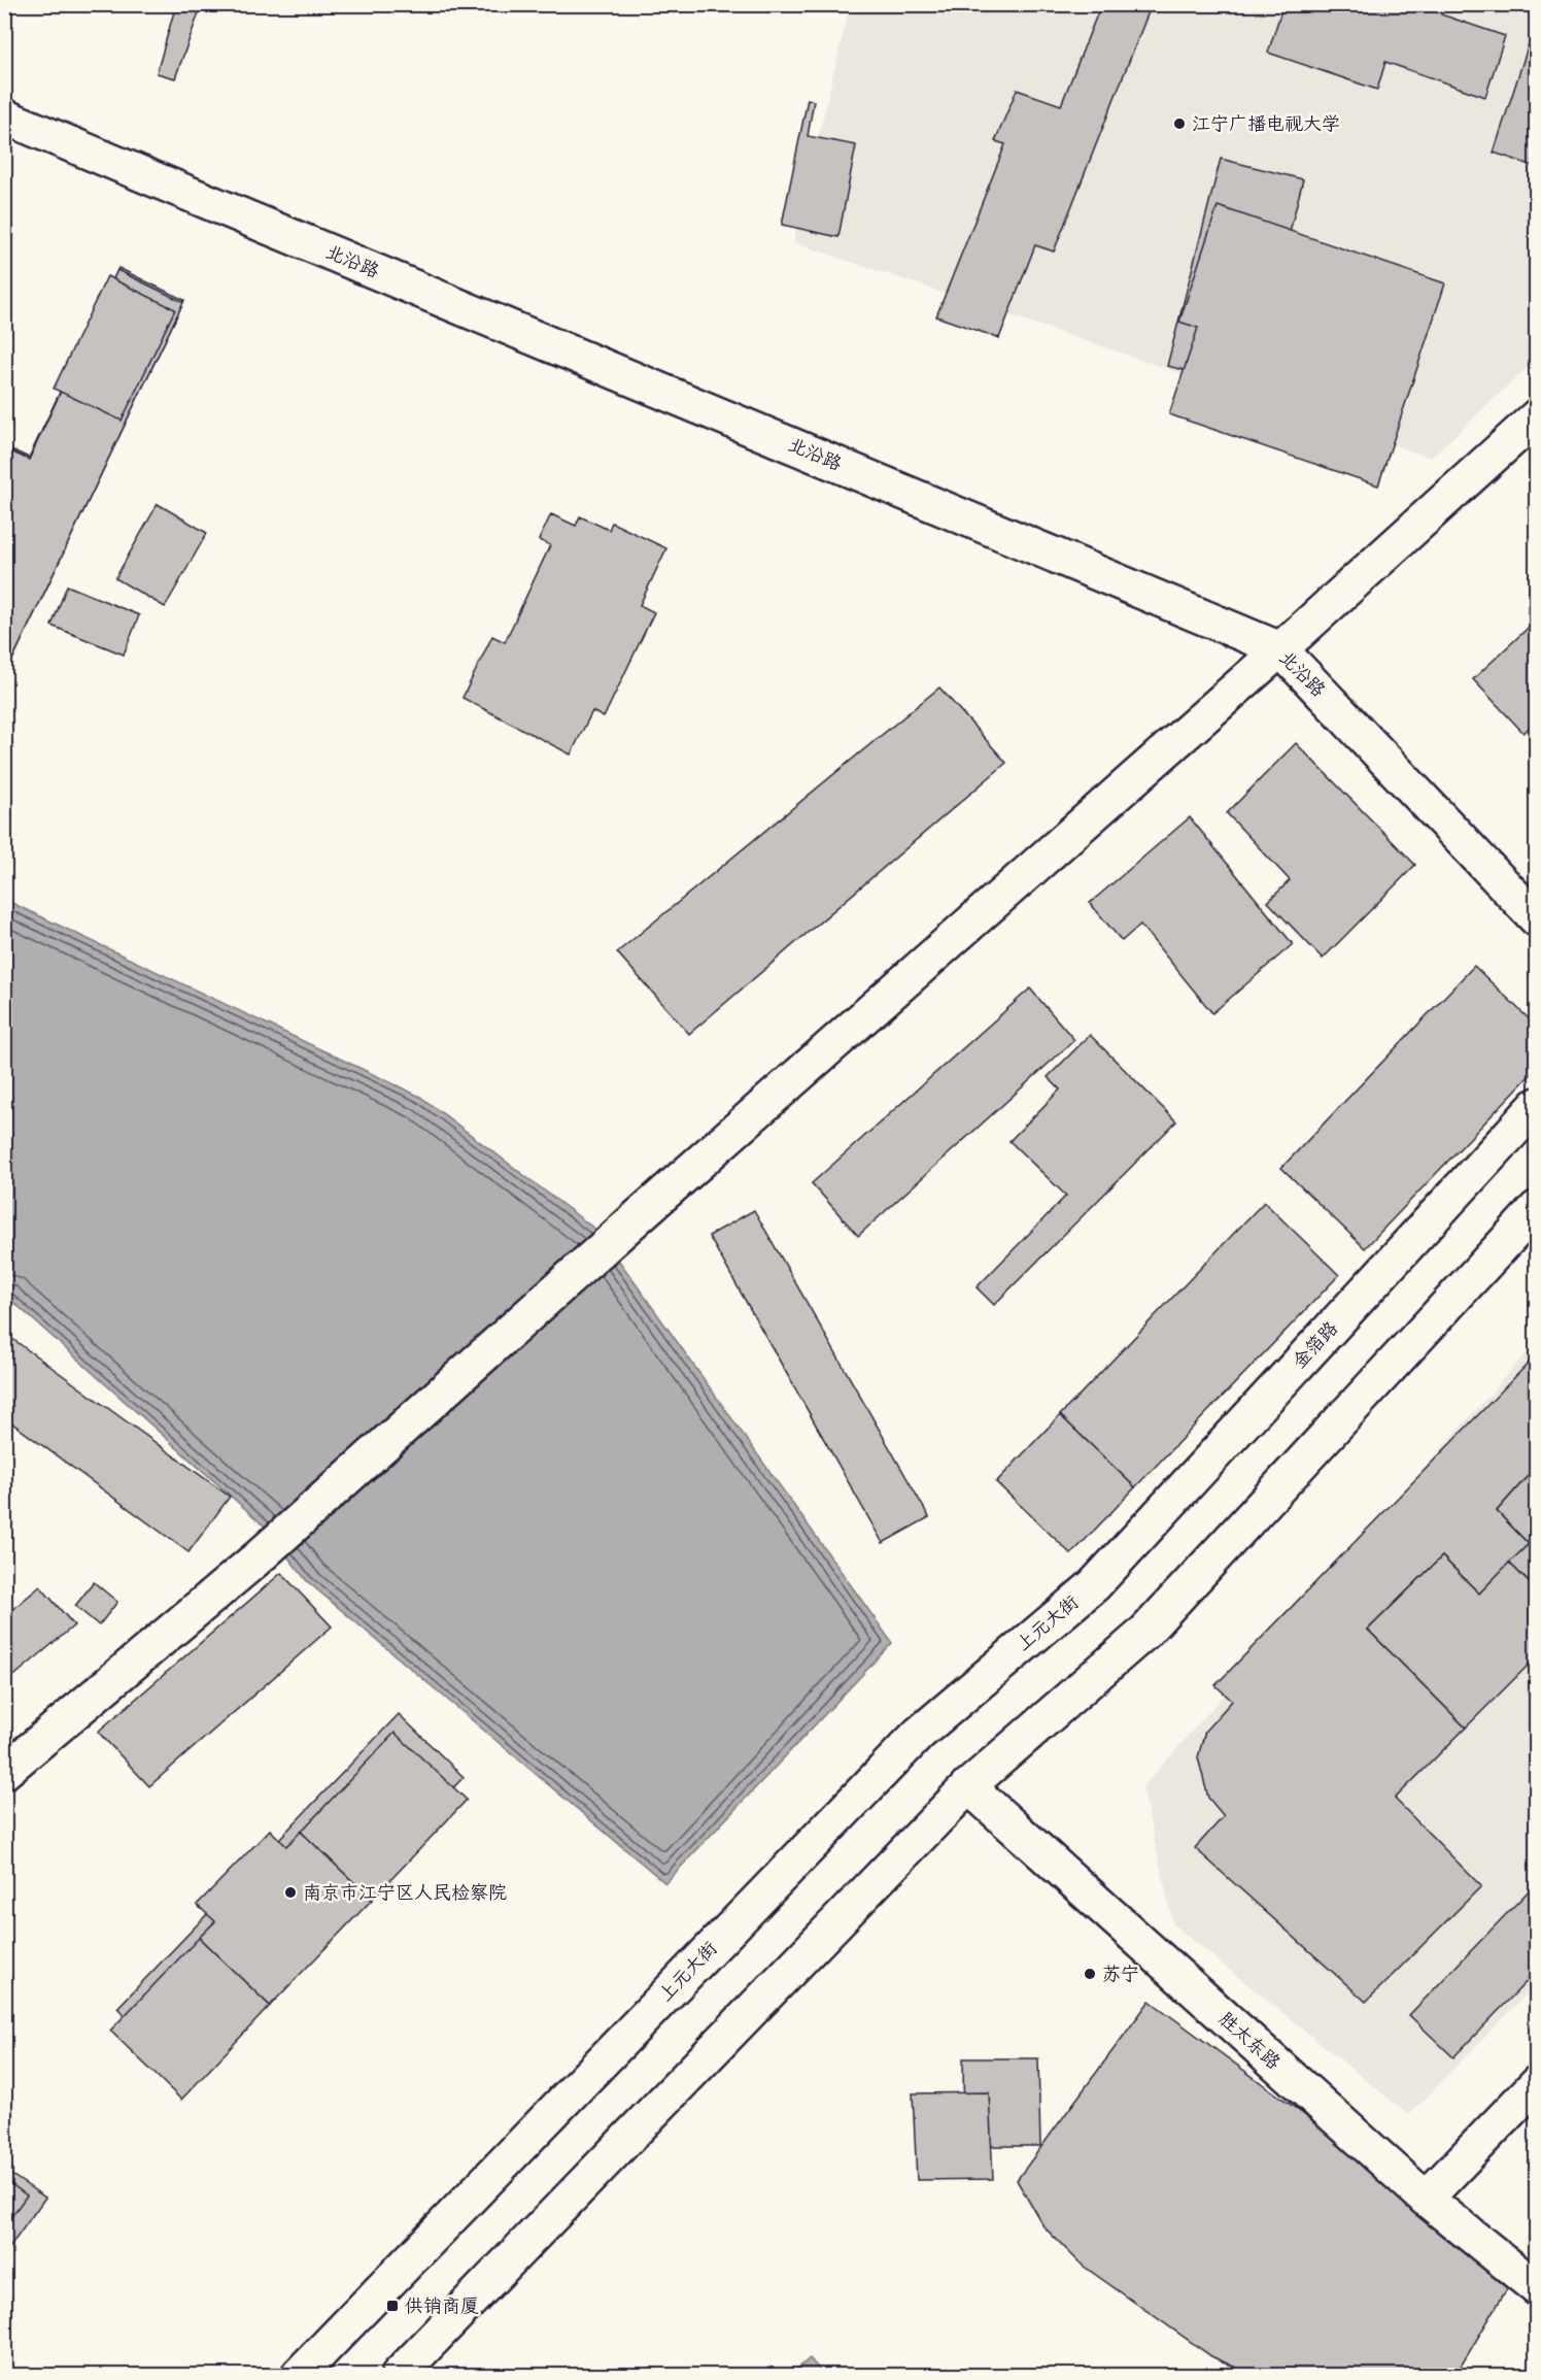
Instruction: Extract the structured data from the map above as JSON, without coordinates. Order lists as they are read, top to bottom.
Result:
{
  "streets": {
    "main road": [
      "北沿路",
      "金箔路",
      "上元大街",
      "胜太东路"
    ]
  },
  "crossings": [
    ["金箔路", "上元大街"]
  ],
  "places": {
    "other": ["江宁广播电视大学", "南京市江宁区人民检察院", "苏宁"],
    "transit": ["供销商厦"]
  }
}
